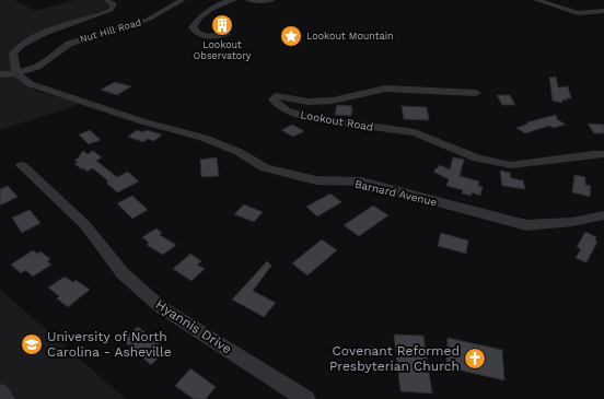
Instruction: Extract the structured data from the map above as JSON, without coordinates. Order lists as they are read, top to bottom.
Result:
{
  "streets": {
    "street": [
      "Nut Hill Road",
      "Lookout Road",
      "Barnard Avenue",
      "Hyannis Drive"
    ]
  },
  "crossings": [
    ["Nut Hill Road", "Barnard Avenue"]
  ],
  "places": {
    "building": ["Lookout Observatory"],
    "place": ["Lookout Mountain"],
    "school or university": ["University of North Carolina - Asheville"],
    "church": ["Covenant Reformed Presbyterian Church"]
  }
}
